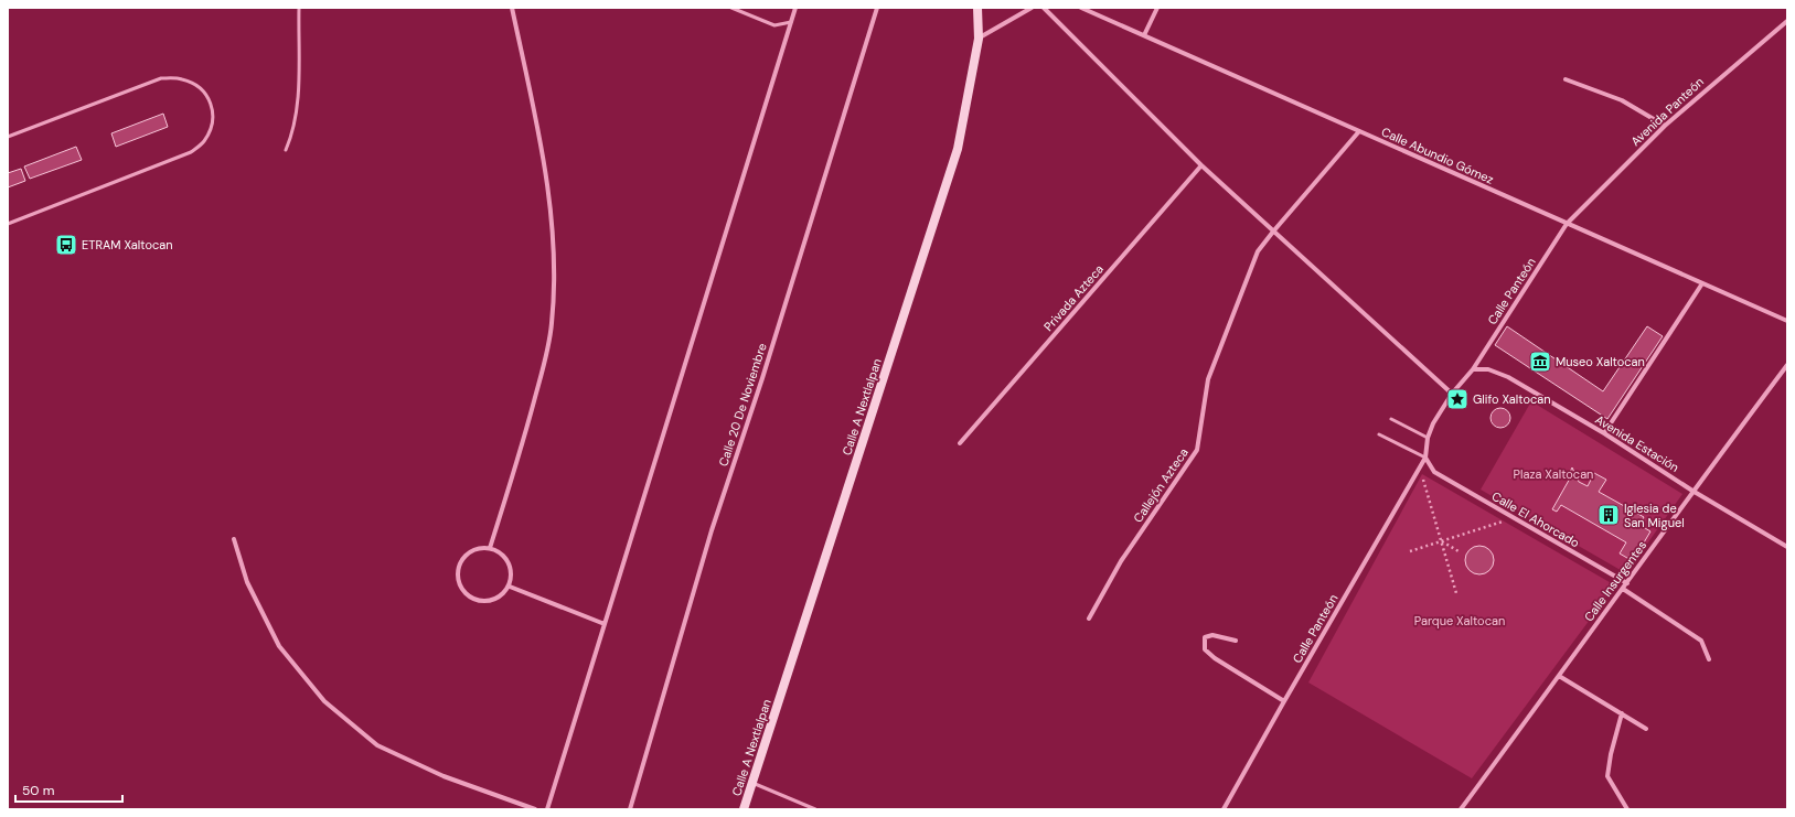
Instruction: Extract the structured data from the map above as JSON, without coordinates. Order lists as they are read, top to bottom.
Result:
{
  "streets": {
    "main road": ["Calle A Nextlalpan"],
    "street": [
      "Avenida Panteón",
      "Calle Abundio Gómez",
      "Calle Panteón",
      "Privada Azteca",
      "Calle 20 De Noviembre",
      "Avenida Estación",
      "Callejón Azteca",
      "Calle El Ahorcado",
      "Calle Insurgentes"
    ]
  },
  "crossings": [
    ["Avenida Panteón", "Calle Abundio Gómez"],
    ["Avenida Panteón", "Calle Panteón"],
    ["Calle Abundio Gómez", "Calle Panteón"],
    ["Calle Abundio Gómez", "Callejón Azteca"],
    ["Calle Panteón", "Avenida Estación"],
    ["Calle Panteón", "Calle El Ahorcado"],
    ["Avenida Estación", "Calle Insurgentes"],
    ["Calle El Ahorcado", "Calle Insurgentes"]
  ],
  "parks": ["Plaza Xaltocan", "Parque Xaltocan"],
  "places": {
    "bus stop": ["ETRAM Xaltocan"],
    "museum": ["Museo Xaltocan"],
    "place": ["Glifo Xaltocan"],
    "building": ["Iglesia de San Miguel"]
  },
  "scale_bar": "50 m"
}
